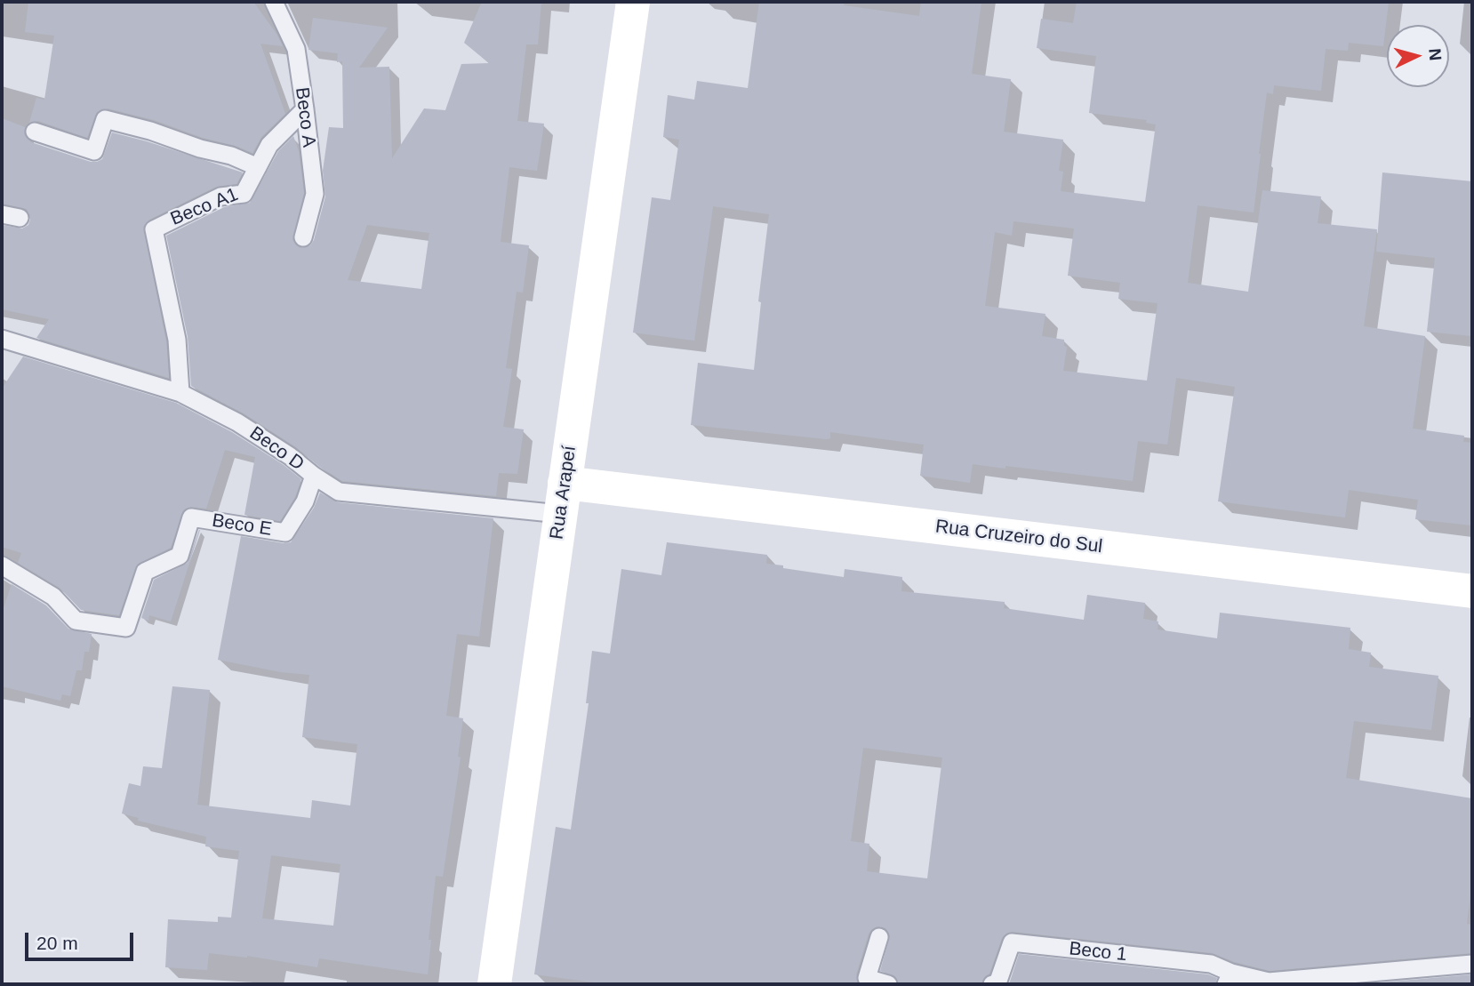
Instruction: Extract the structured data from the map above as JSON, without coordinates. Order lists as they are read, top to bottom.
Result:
{
  "streets": {
    "street": ["Rua Arapeí", "Rua Cruzeiro do Sul"],
    "lane": [
      "Beco A",
      "Beco A1",
      "Beco D",
      "Beco E",
      "Beco 1"
    ]
  },
  "crossings": [
    ["Beco A", "Beco A1"],
    ["Beco A1", "Beco D"],
    ["Beco D", "Rua Arapeí"],
    ["Beco D", "Beco E"],
    ["Beco D", "Rua Cruzeiro do Sul"],
    ["Rua Arapeí", "Rua Cruzeiro do Sul"]
  ],
  "scale_bar": "20 m",
  "north": "right"
}
